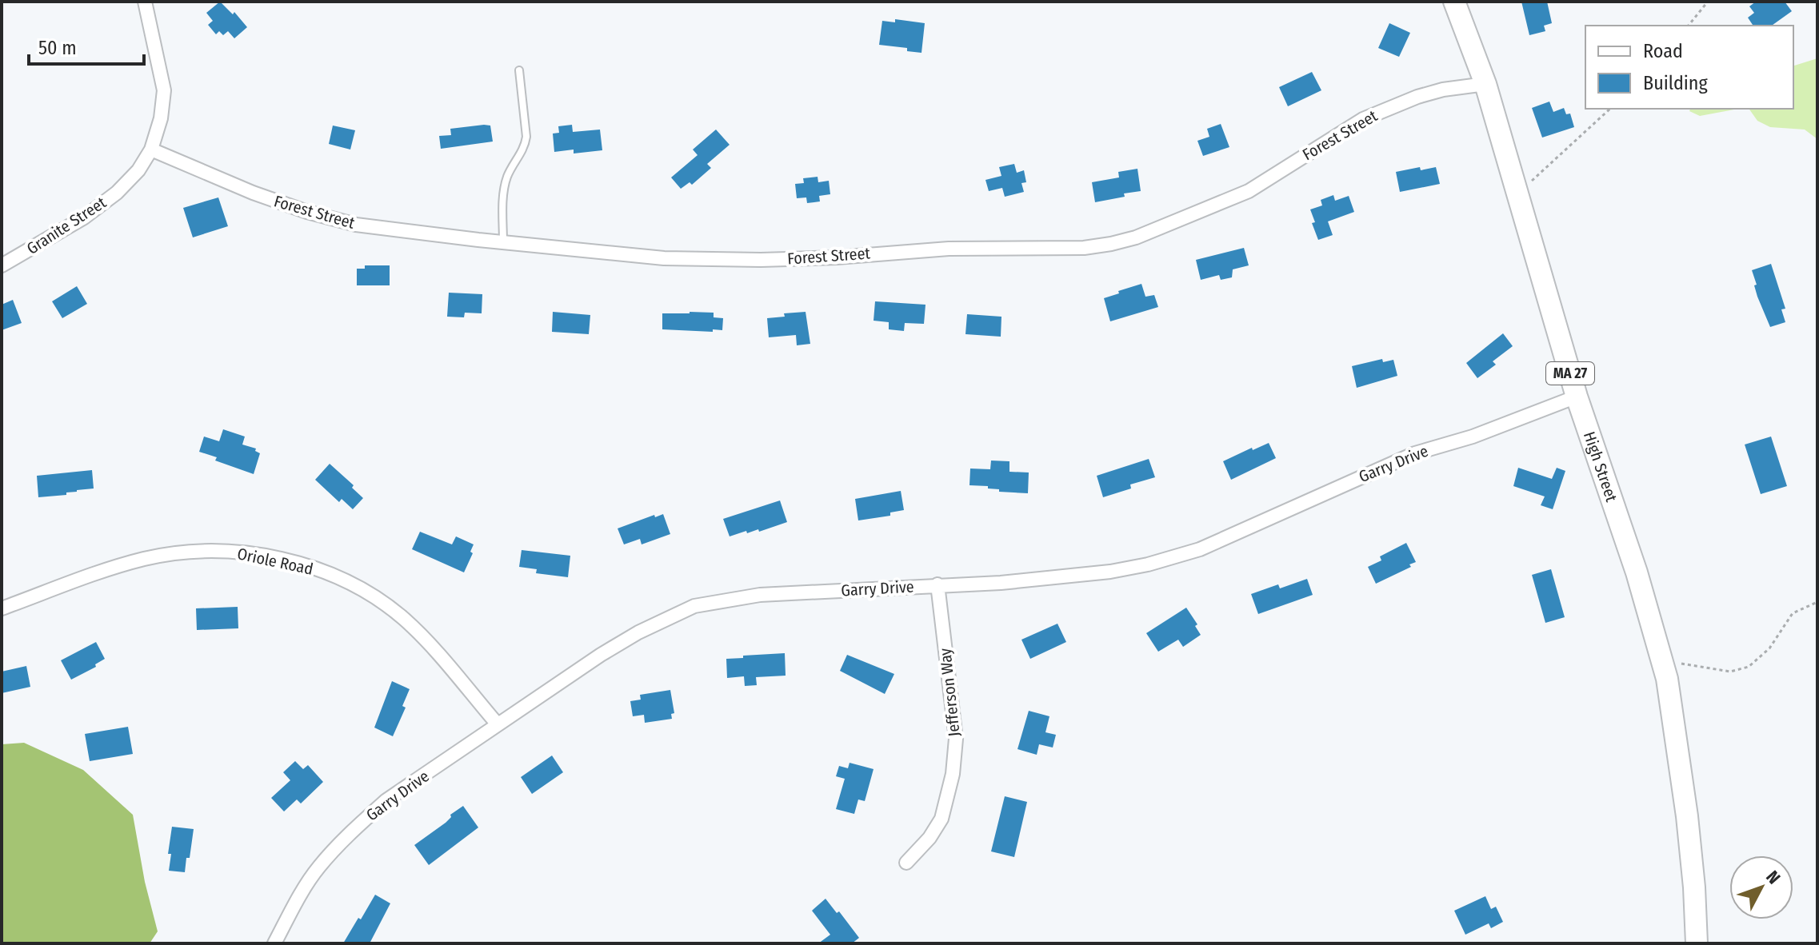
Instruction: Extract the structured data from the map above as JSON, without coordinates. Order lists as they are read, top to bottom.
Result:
{
  "streets": {
    "main road": ["MA 27", "High Street"],
    "street": [
      "Forest Street",
      "Granite Street",
      "Garry Drive",
      "Oriole Road",
      "Jefferson Way"
    ]
  },
  "crossings": [
    ["Forest Street", "Granite Street"],
    ["Forest Street", "High Street"],
    ["Garry Drive", "High Street"],
    ["Garry Drive", "Oriole Road"],
    ["Garry Drive", "Jefferson Way"]
  ],
  "legend": ["Road", "Building"],
  "scale_bar": "50 m",
  "north": "top right"
}
